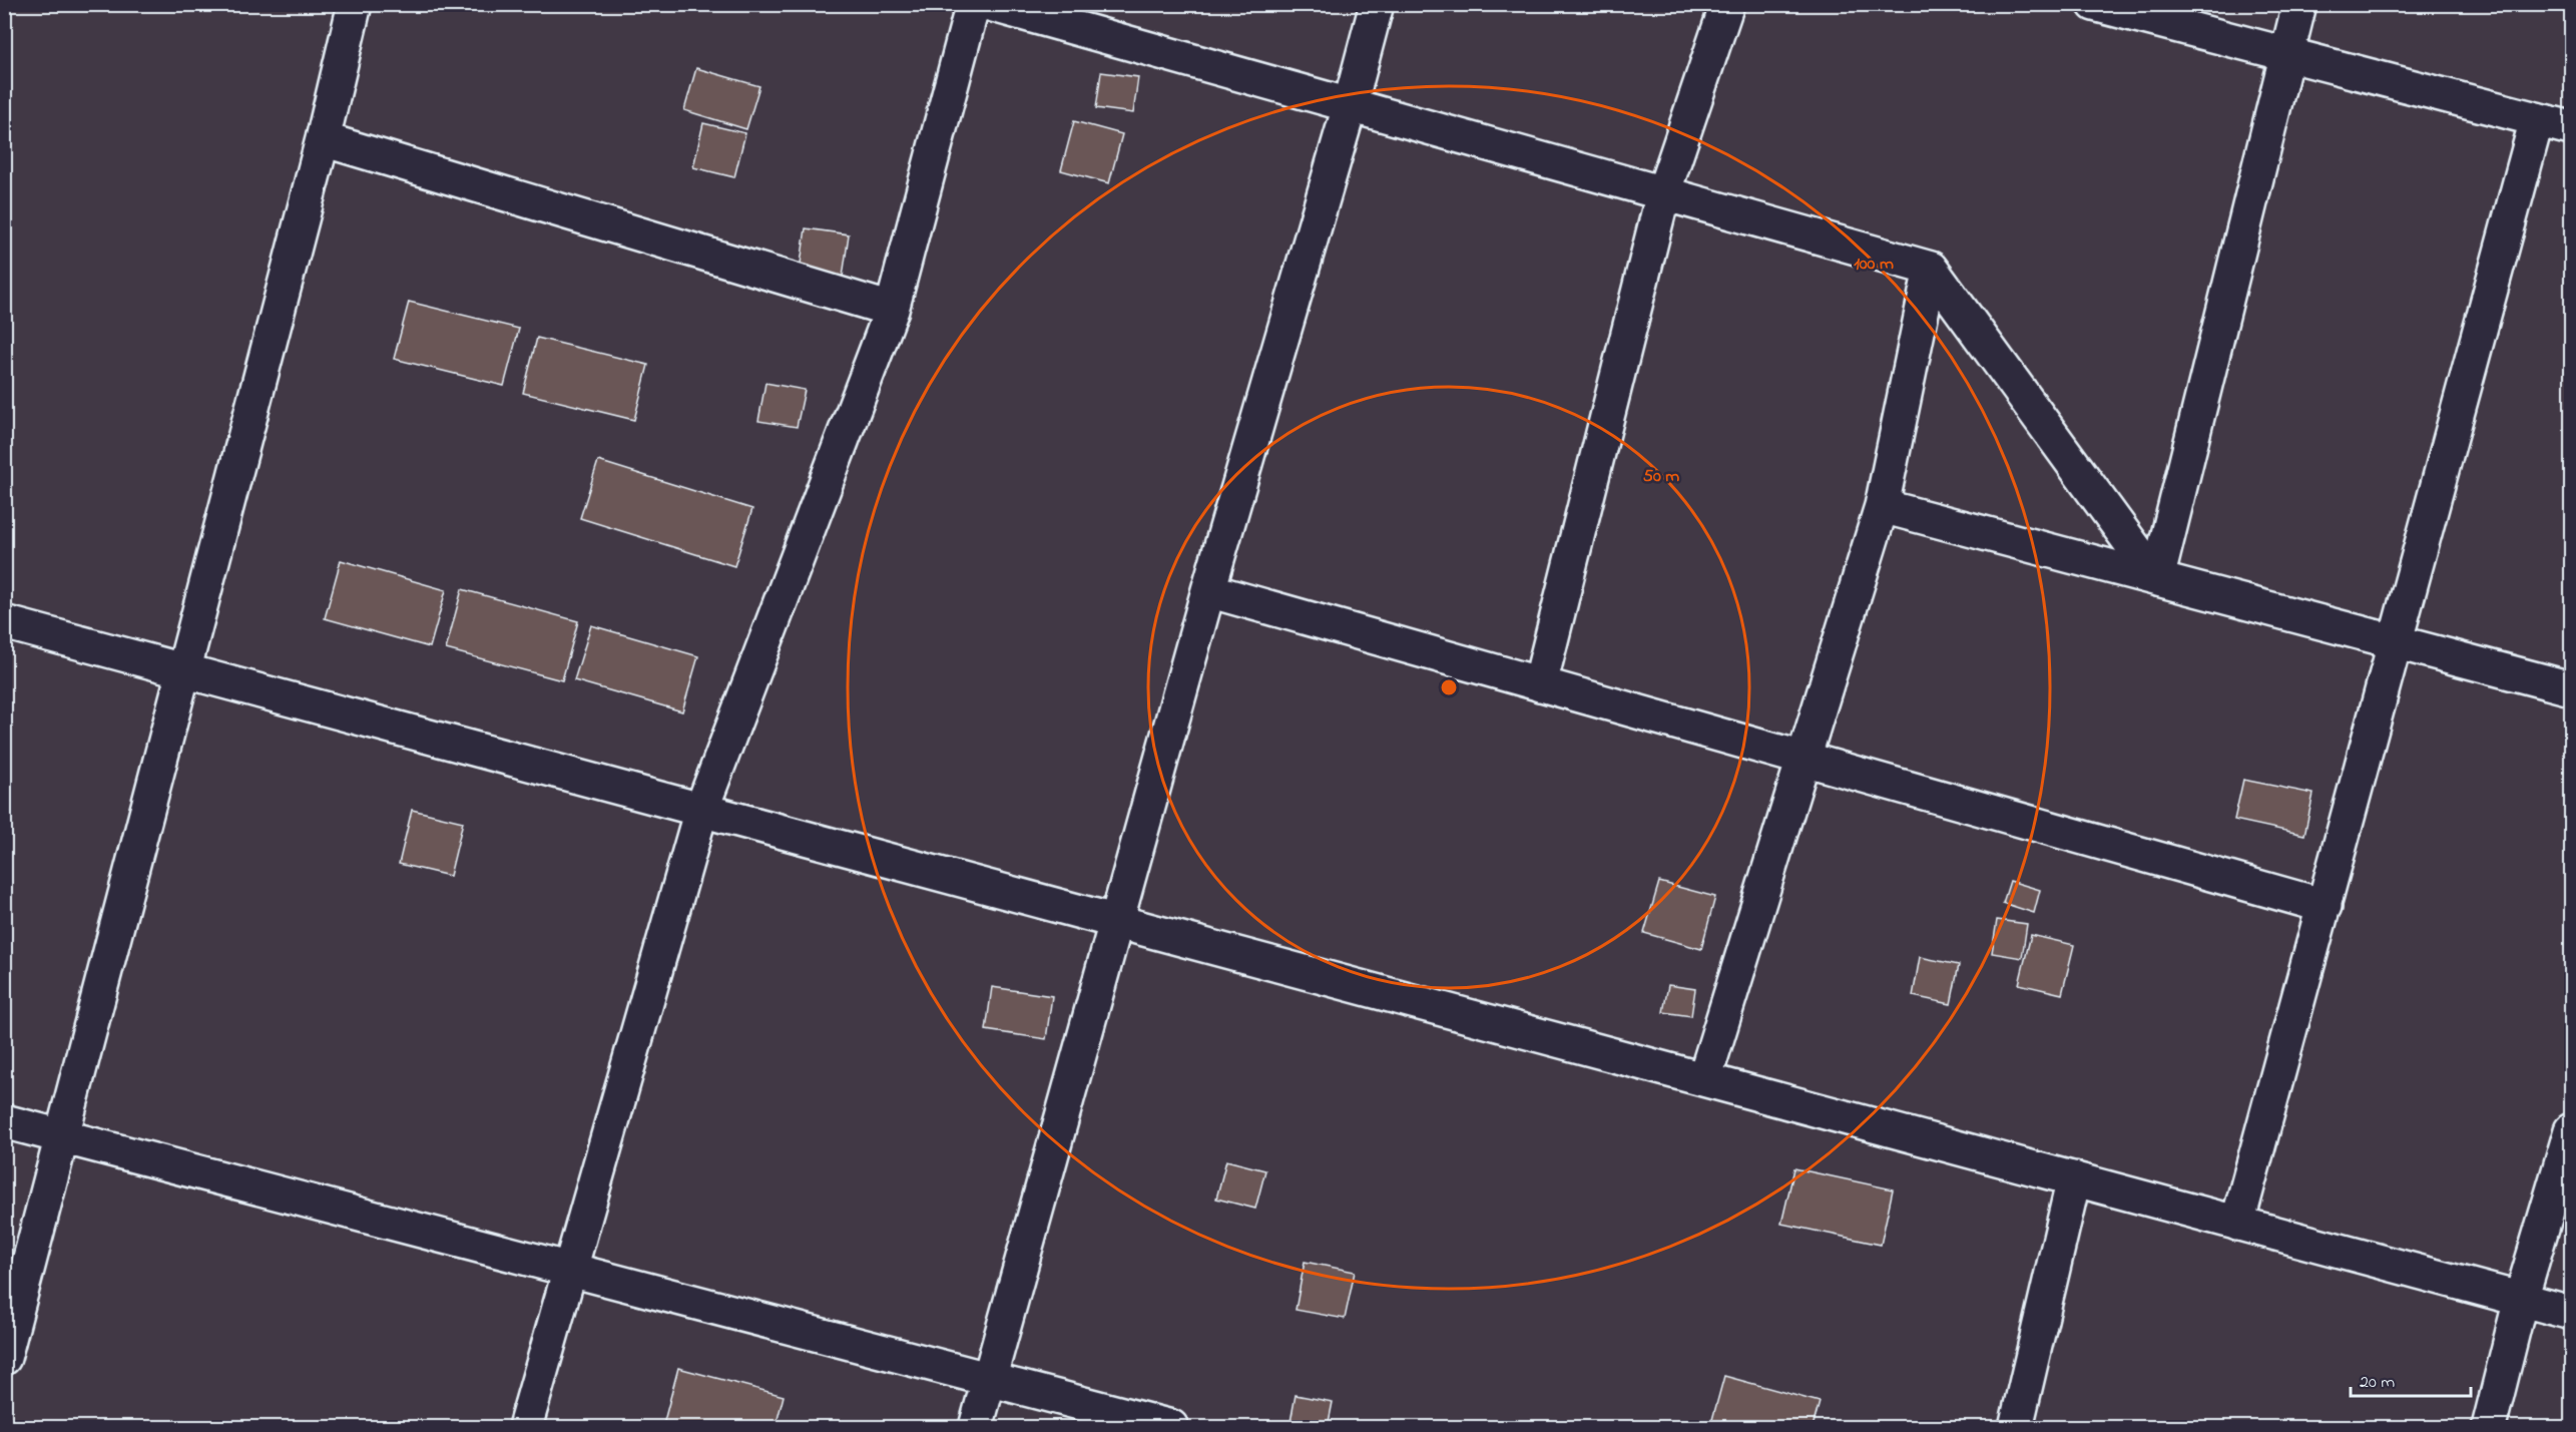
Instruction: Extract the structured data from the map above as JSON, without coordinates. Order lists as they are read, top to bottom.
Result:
{
  "scale_bar": "20 m",
  "rings": ["100 m", "50 m"]
}
